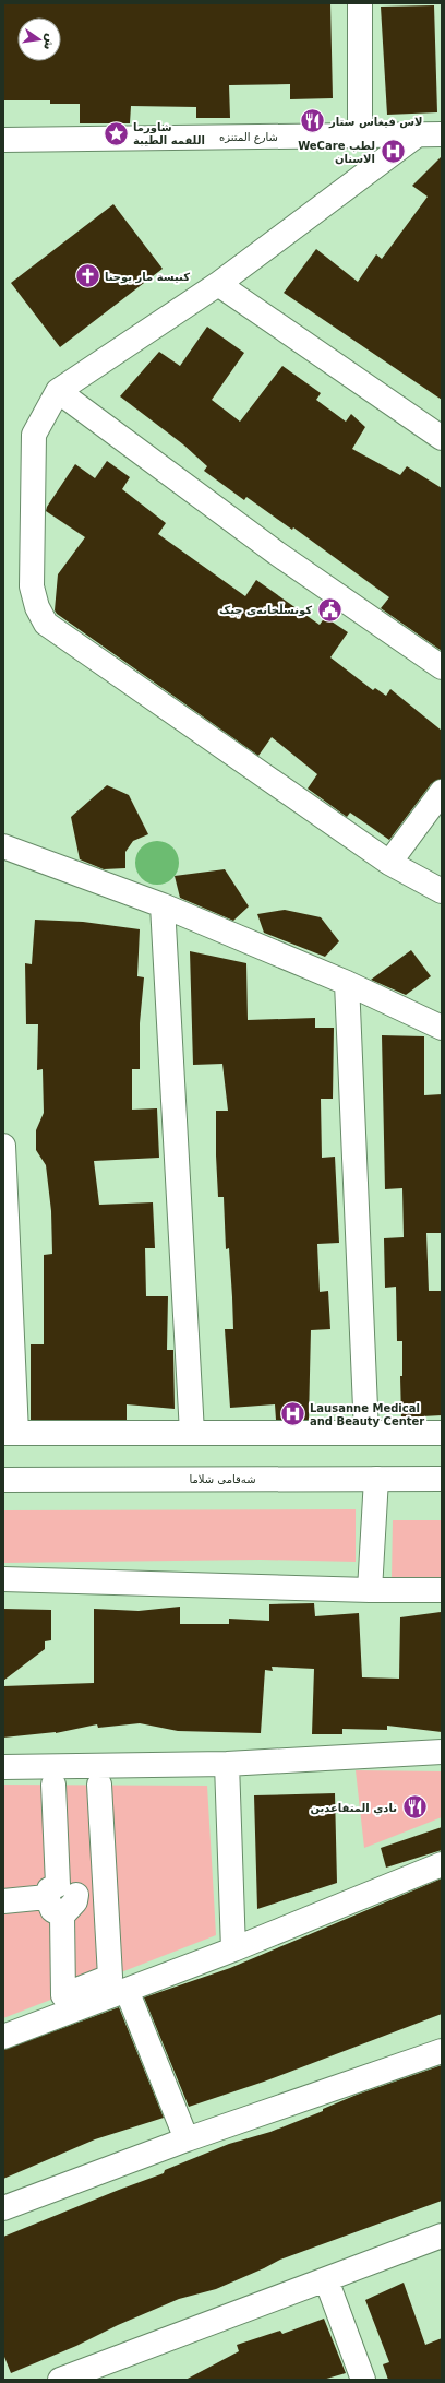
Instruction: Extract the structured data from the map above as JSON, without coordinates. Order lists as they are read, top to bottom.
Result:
{
  "streets": {
    "street": ["شارع المتنزه", "شەقامی شلاما"]
  },
  "places": {
    "restaurant": ["لاس فيغاس ستار", "نادي المتقاعدین"],
    "place": ["شاورما اللقمه الطيبة"],
    "hospital": ["WeCare لطب الاسنان", "Lausanne Medical and Beauty Center"],
    "church": ["كنيسة مار يوحنا"],
    "public building": ["کونسڵخانەی چیک"]
  },
  "north": "right"
}
